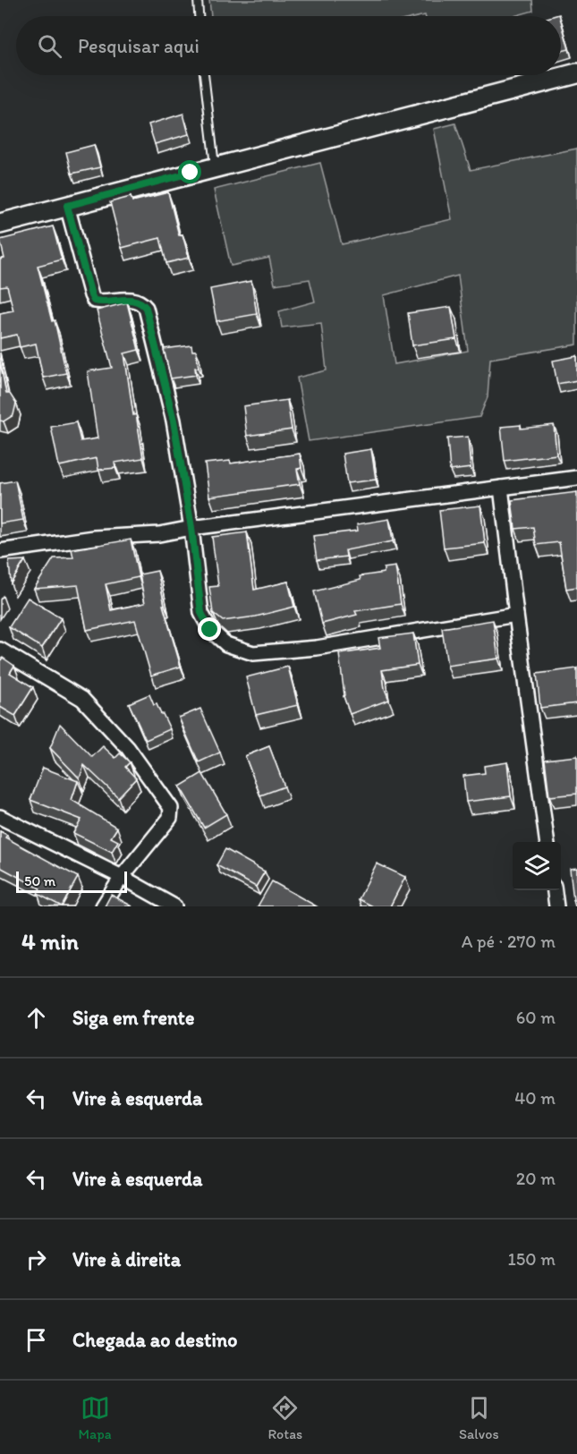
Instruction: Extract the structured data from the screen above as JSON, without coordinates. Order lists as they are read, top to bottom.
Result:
{
  "scale_bar": "50 m",
  "page": {
    "search": "Pesquisar aqui",
    "scale": "50 m",
    "heading": ["4 min", "A pé · 270 m"],
    "list": [
      ["Siga em frente", "60 m"],
      ["Vire à esquerda", "40 m"],
      ["Vire à esquerda", "20 m"],
      ["Vire à direita", "150 m"],
      "Chegada ao destino"
    ],
    "nav": ["Mapa", "Rotas", "Salvos"]
  }
}
